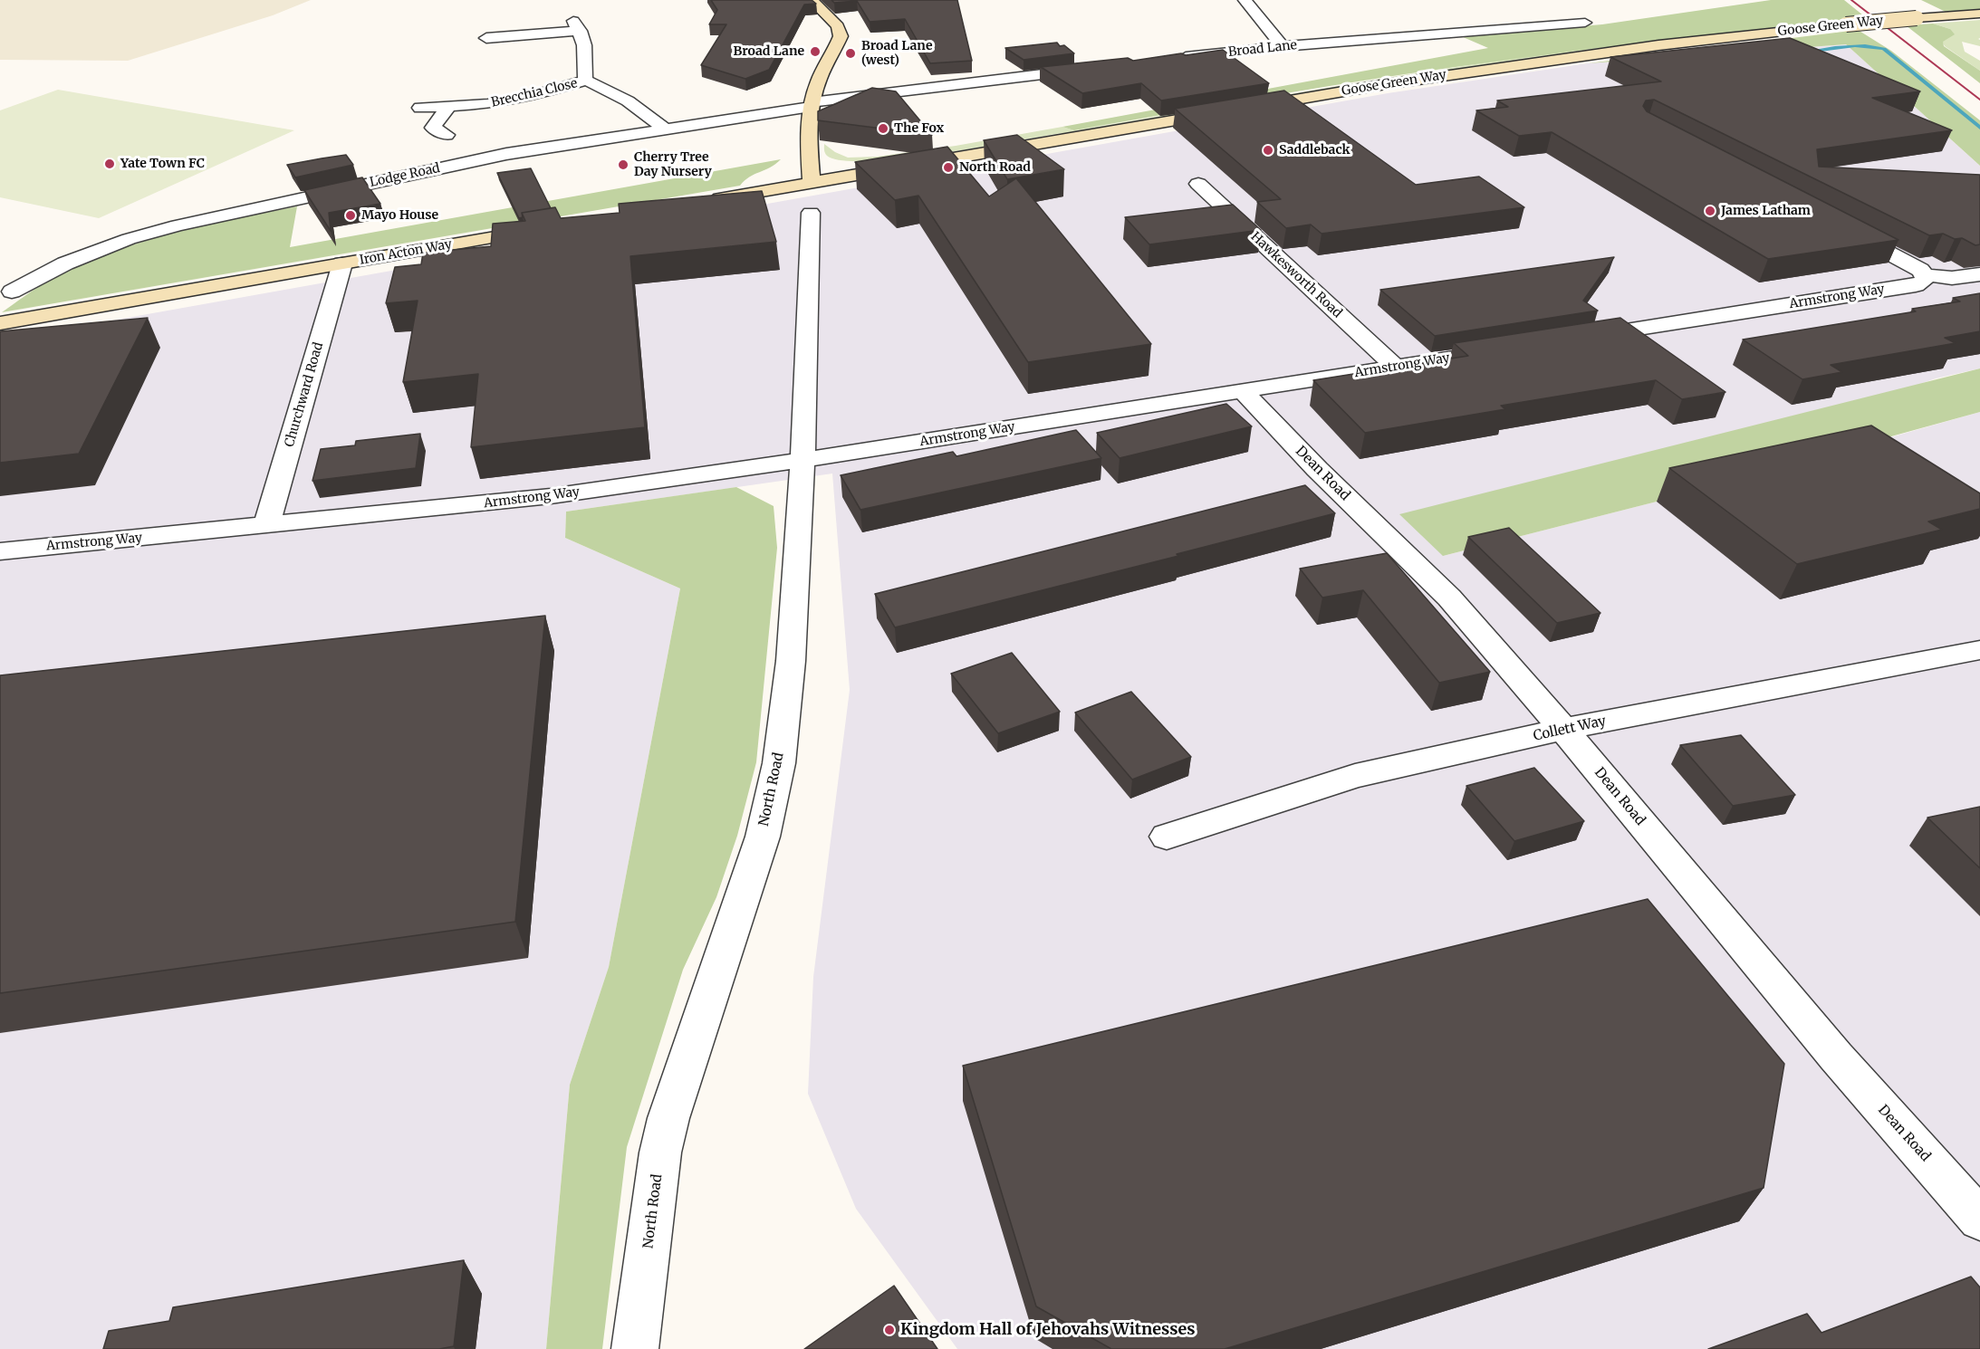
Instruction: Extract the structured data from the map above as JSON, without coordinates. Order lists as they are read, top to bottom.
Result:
{
  "streets": {
    "main road": ["Goose Green Way", "Iron Acton Way"],
    "street": [
      "Broad Lane",
      "Brecchia Close",
      "Lodge Road",
      "Hawkesworth Road",
      "Armstrong Way",
      "Churchward Road",
      "Dean Road",
      "Collett Way",
      "North Road"
    ]
  },
  "crossings": [
    ["Iron Acton Way", "Churchward Road"],
    ["Hawkesworth Road", "Armstrong Way"],
    ["Armstrong Way", "Churchward Road"],
    ["Armstrong Way", "Dean Road"],
    ["Armstrong Way", "North Road"],
    ["Dean Road", "Collett Way"]
  ],
  "places": [
    "Broad Lane",
    "Broad Lane (west)",
    "The Fox",
    "Saddleback",
    "Yate Town FC",
    "Cherry Tree Day Nursery",
    "North Road",
    "James Latham",
    "Mayo House",
    "Kingdom Hall of Jehovahs Witnesses"
  ]
}
